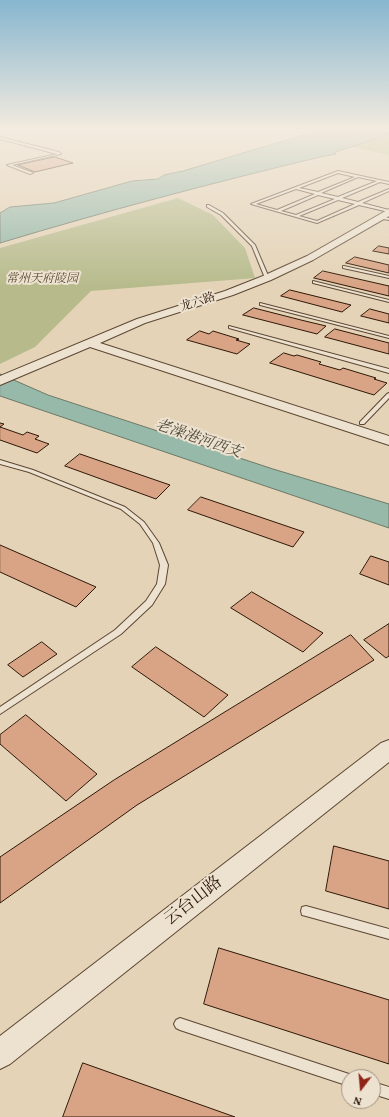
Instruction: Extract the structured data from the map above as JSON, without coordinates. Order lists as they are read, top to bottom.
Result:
{
  "streets": {
    "street": ["龙六路", "云台山路"]
  },
  "water": ["老澡港河西支"],
  "parks": ["常州天府陵园"],
  "north": "bottom"
}
